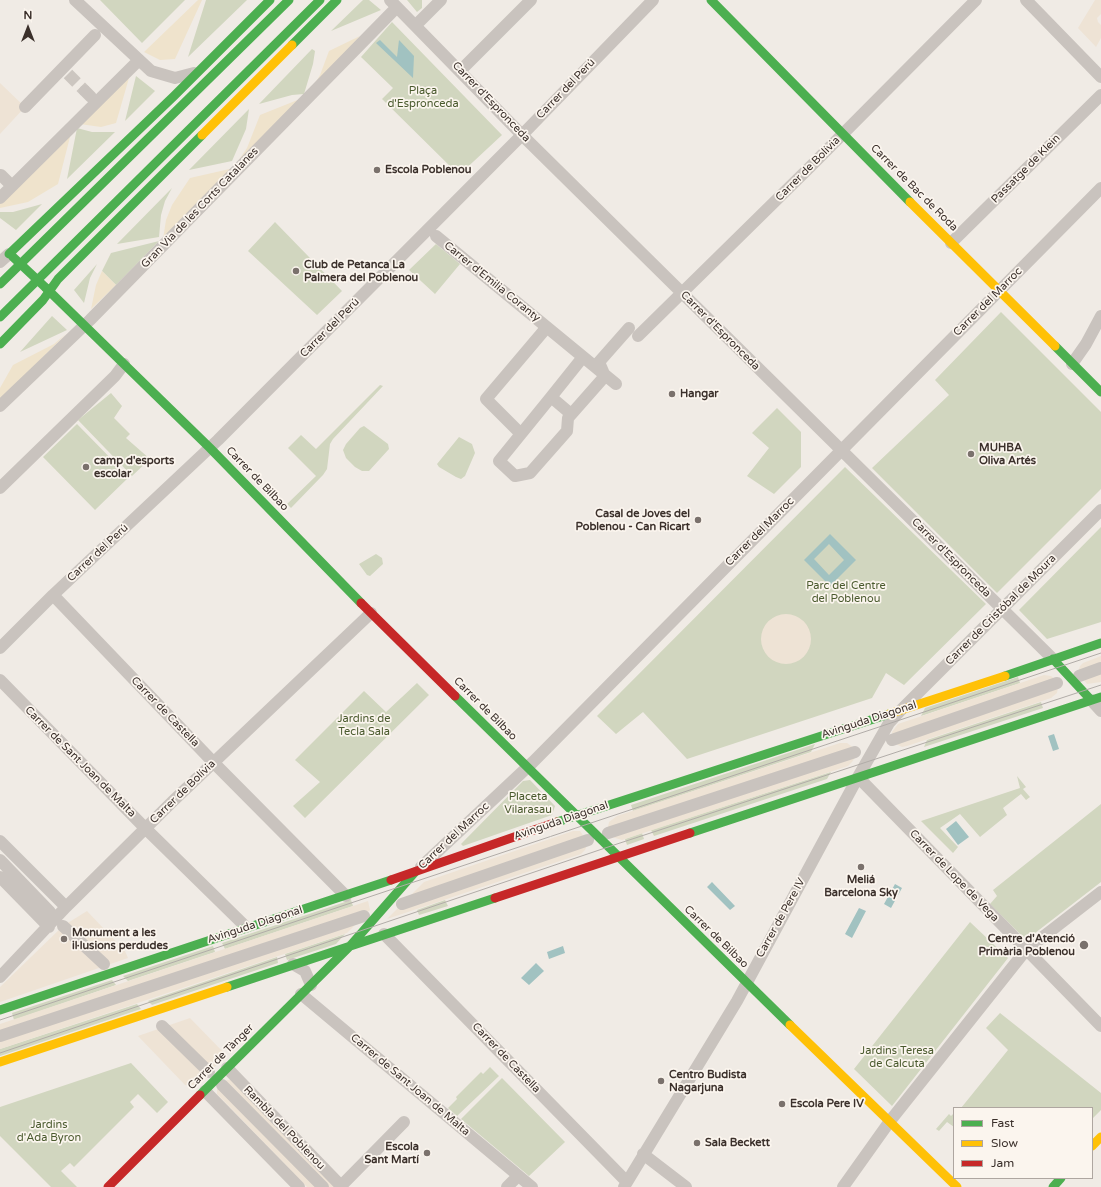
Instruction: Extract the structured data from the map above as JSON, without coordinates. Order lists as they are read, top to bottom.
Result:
{
  "streets": {
    "main road": [
      "Carrer de Bac de Roda",
      "Carrer de Bilbao",
      "Avinguda Diagonal",
      "Carrer de Tànger"
    ],
    "street": [
      "Carrer del Perú",
      "Carrer d'Espronceda",
      "Carrer de Bolívia",
      "Passatge de Klein",
      "Gran Via de les Corts Catalanes",
      "Carrer d'Emilia Coranty",
      "Carrer del Marroc",
      "Carrer de Cristóbal de Moura",
      "Carrer de Castella",
      "Carrer de Sant Joan de Malta",
      "Carrer de Lope de Vega",
      "Carrer de Pere IV",
      "Rambla del Poblenou"
    ]
  },
  "crossings": [
    ["Carrer del Perú", "Carrer d'Espronceda"],
    ["Carrer del Perú", "Carrer de Bilbao"],
    ["Carrer del Perú", "Carrer de Castella"],
    ["Carrer d'Espronceda", "Carrer de Bolívia"],
    ["Carrer d'Espronceda", "Gran Via de les Corts Catalanes"],
    ["Carrer d'Espronceda", "Carrer del Marroc"],
    ["Carrer d'Espronceda", "Carrer de Cristóbal de Moura"],
    ["Carrer d'Espronceda", "Avinguda Diagonal"],
    ["Carrer de Bolívia", "Carrer de Bac de Roda"],
    ["Carrer de Bolívia", "Carrer d'Emilia Coranty"],
    ["Carrer de Bolívia", "Carrer de Bilbao"],
    ["Carrer de Bolívia", "Carrer de Castella"],
    ["Carrer de Bolívia", "Carrer de Sant Joan de Malta"],
    ["Passatge de Klein", "Carrer de Bac de Roda"],
    ["Carrer de Bac de Roda", "Carrer del Marroc"],
    ["Gran Via de les Corts Catalanes", "Carrer de Bilbao"],
    ["Carrer del Marroc", "Carrer de Bilbao"],
    ["Carrer del Marroc", "Avinguda Diagonal"],
    ["Carrer del Marroc", "Carrer de Tànger"],
    ["Carrer de Bilbao", "Avinguda Diagonal"],
    ["Carrer de Bilbao", "Carrer de Pere IV"],
    ["Carrer de Cristóbal de Moura", "Avinguda Diagonal"],
    ["Carrer de Cristóbal de Moura", "Carrer de Pere IV"],
    ["Carrer de Castella", "Avinguda Diagonal"],
    ["Carrer de Castella", "Carrer de Pere IV"],
    ["Avinguda Diagonal", "Carrer de Sant Joan de Malta"],
    ["Avinguda Diagonal", "Carrer de Pere IV"],
    ["Avinguda Diagonal", "Carrer de Tànger"],
    ["Carrer de Sant Joan de Malta", "Carrer de Tànger"],
    ["Carrer de Lope de Vega", "Carrer de Pere IV"],
    ["Carrer de Tànger", "Rambla del Poblenou"]
  ],
  "parks": [
    "Plaça d'Espronceda",
    "Parc del Centre del Poblenou",
    "Jardins de Tecla Sala",
    "Placeta Vilarasau",
    "Jardins Teresa de Calcuta",
    "Jardins d'Ada Byron"
  ],
  "places": [
    "Escola Poblenou",
    "Club de Petanca La Palmera del Poblenou",
    "Hangar",
    "MUHBA Oliva Artés",
    "camp d'esports escolar",
    "Casal de Joves del Poblenou - Can Ricart",
    "Meliá Barcelona Sky",
    "Monument a les il·lusions perdudes",
    "Centre d'Atenció Primària Poblenou",
    "Centro Budista Nagarjuna",
    "Escola Pere IV",
    "Sala Beckett",
    "Escola Sant Martí"
  ],
  "legend": ["Fast", "Slow", "Jam"],
  "north": "top"
}
